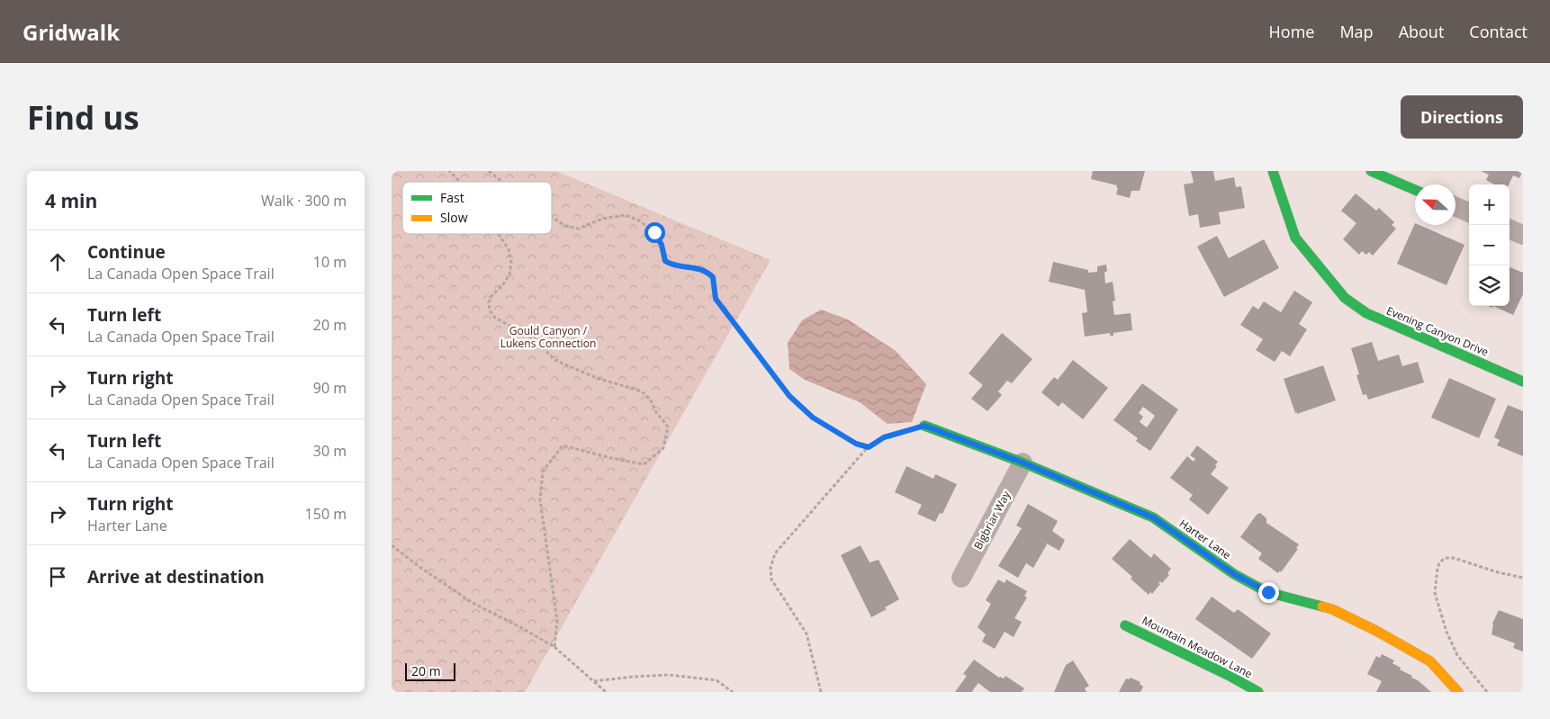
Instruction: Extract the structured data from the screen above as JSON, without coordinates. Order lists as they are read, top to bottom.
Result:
{
  "streets": {
    "street": [
      "Evening Canyon Drive",
      "Bigbriar Way",
      "Harter Lane",
      "Mountain Meadow Lane"
    ]
  },
  "crossings": [
    ["Bigbriar Way", "Harter Lane"]
  ],
  "parks": ["Gould Canyon / Lukens Connection"],
  "legend": ["Fast", "Slow"],
  "scale_bar": "20 m",
  "north": "left",
  "page": {
    "header": "Gridwalk",
    "nav": [
      "Home",
      "Map",
      "About",
      "Contact"
    ],
    "buttons": "Directions",
    "title": "Find us",
    "heading": ["4 min", "Walk · 300 m"],
    "map_buttons": ["+", "−"],
    "list": [
      ["Continue", "La Canada Open Space Trail", "10 m"],
      ["Turn left", "La Canada Open Space Trail", "20 m"],
      ["Turn right", "La Canada Open Space Trail", "90 m"],
      ["Turn left", "La Canada Open Space Trail", "30 m"],
      ["Turn right", "Harter Lane", "150 m"],
      "Arrive at destination"
    ],
    "scale": "20 m"
  }
}
